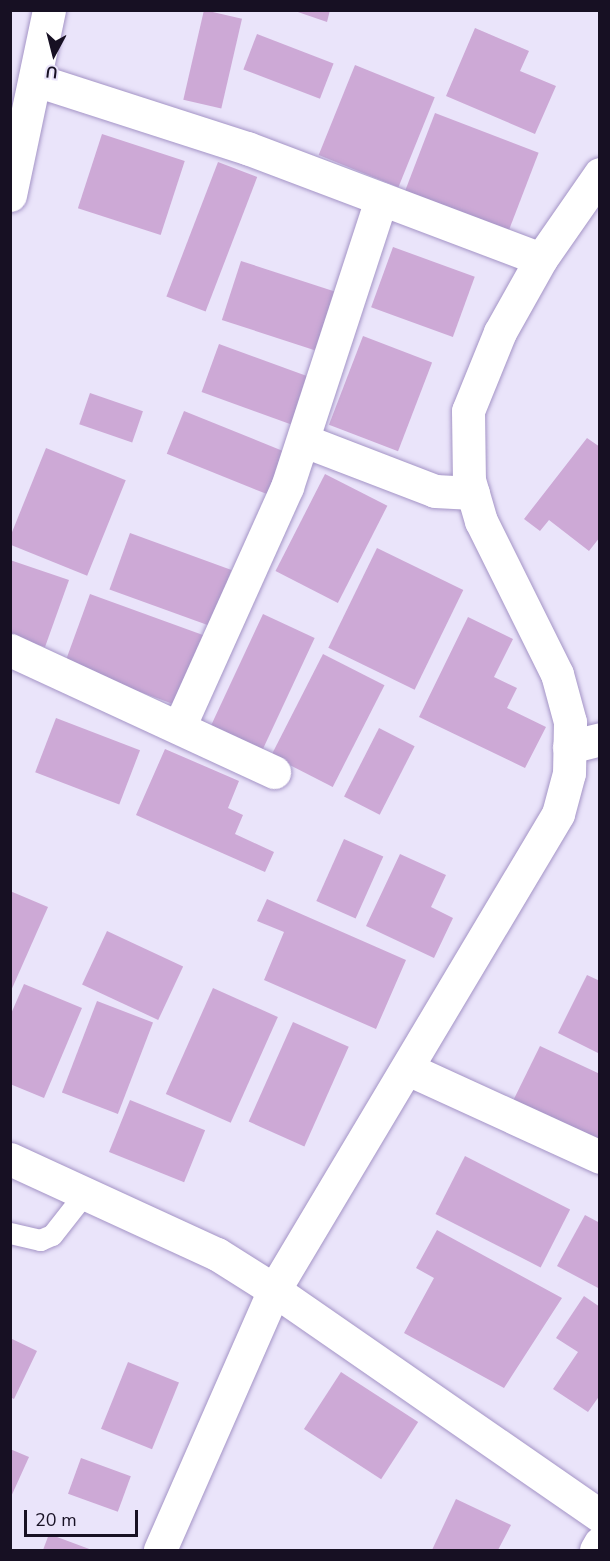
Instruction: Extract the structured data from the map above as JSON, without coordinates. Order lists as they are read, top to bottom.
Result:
{
  "scale_bar": "20 m",
  "north": "bottom"
}
